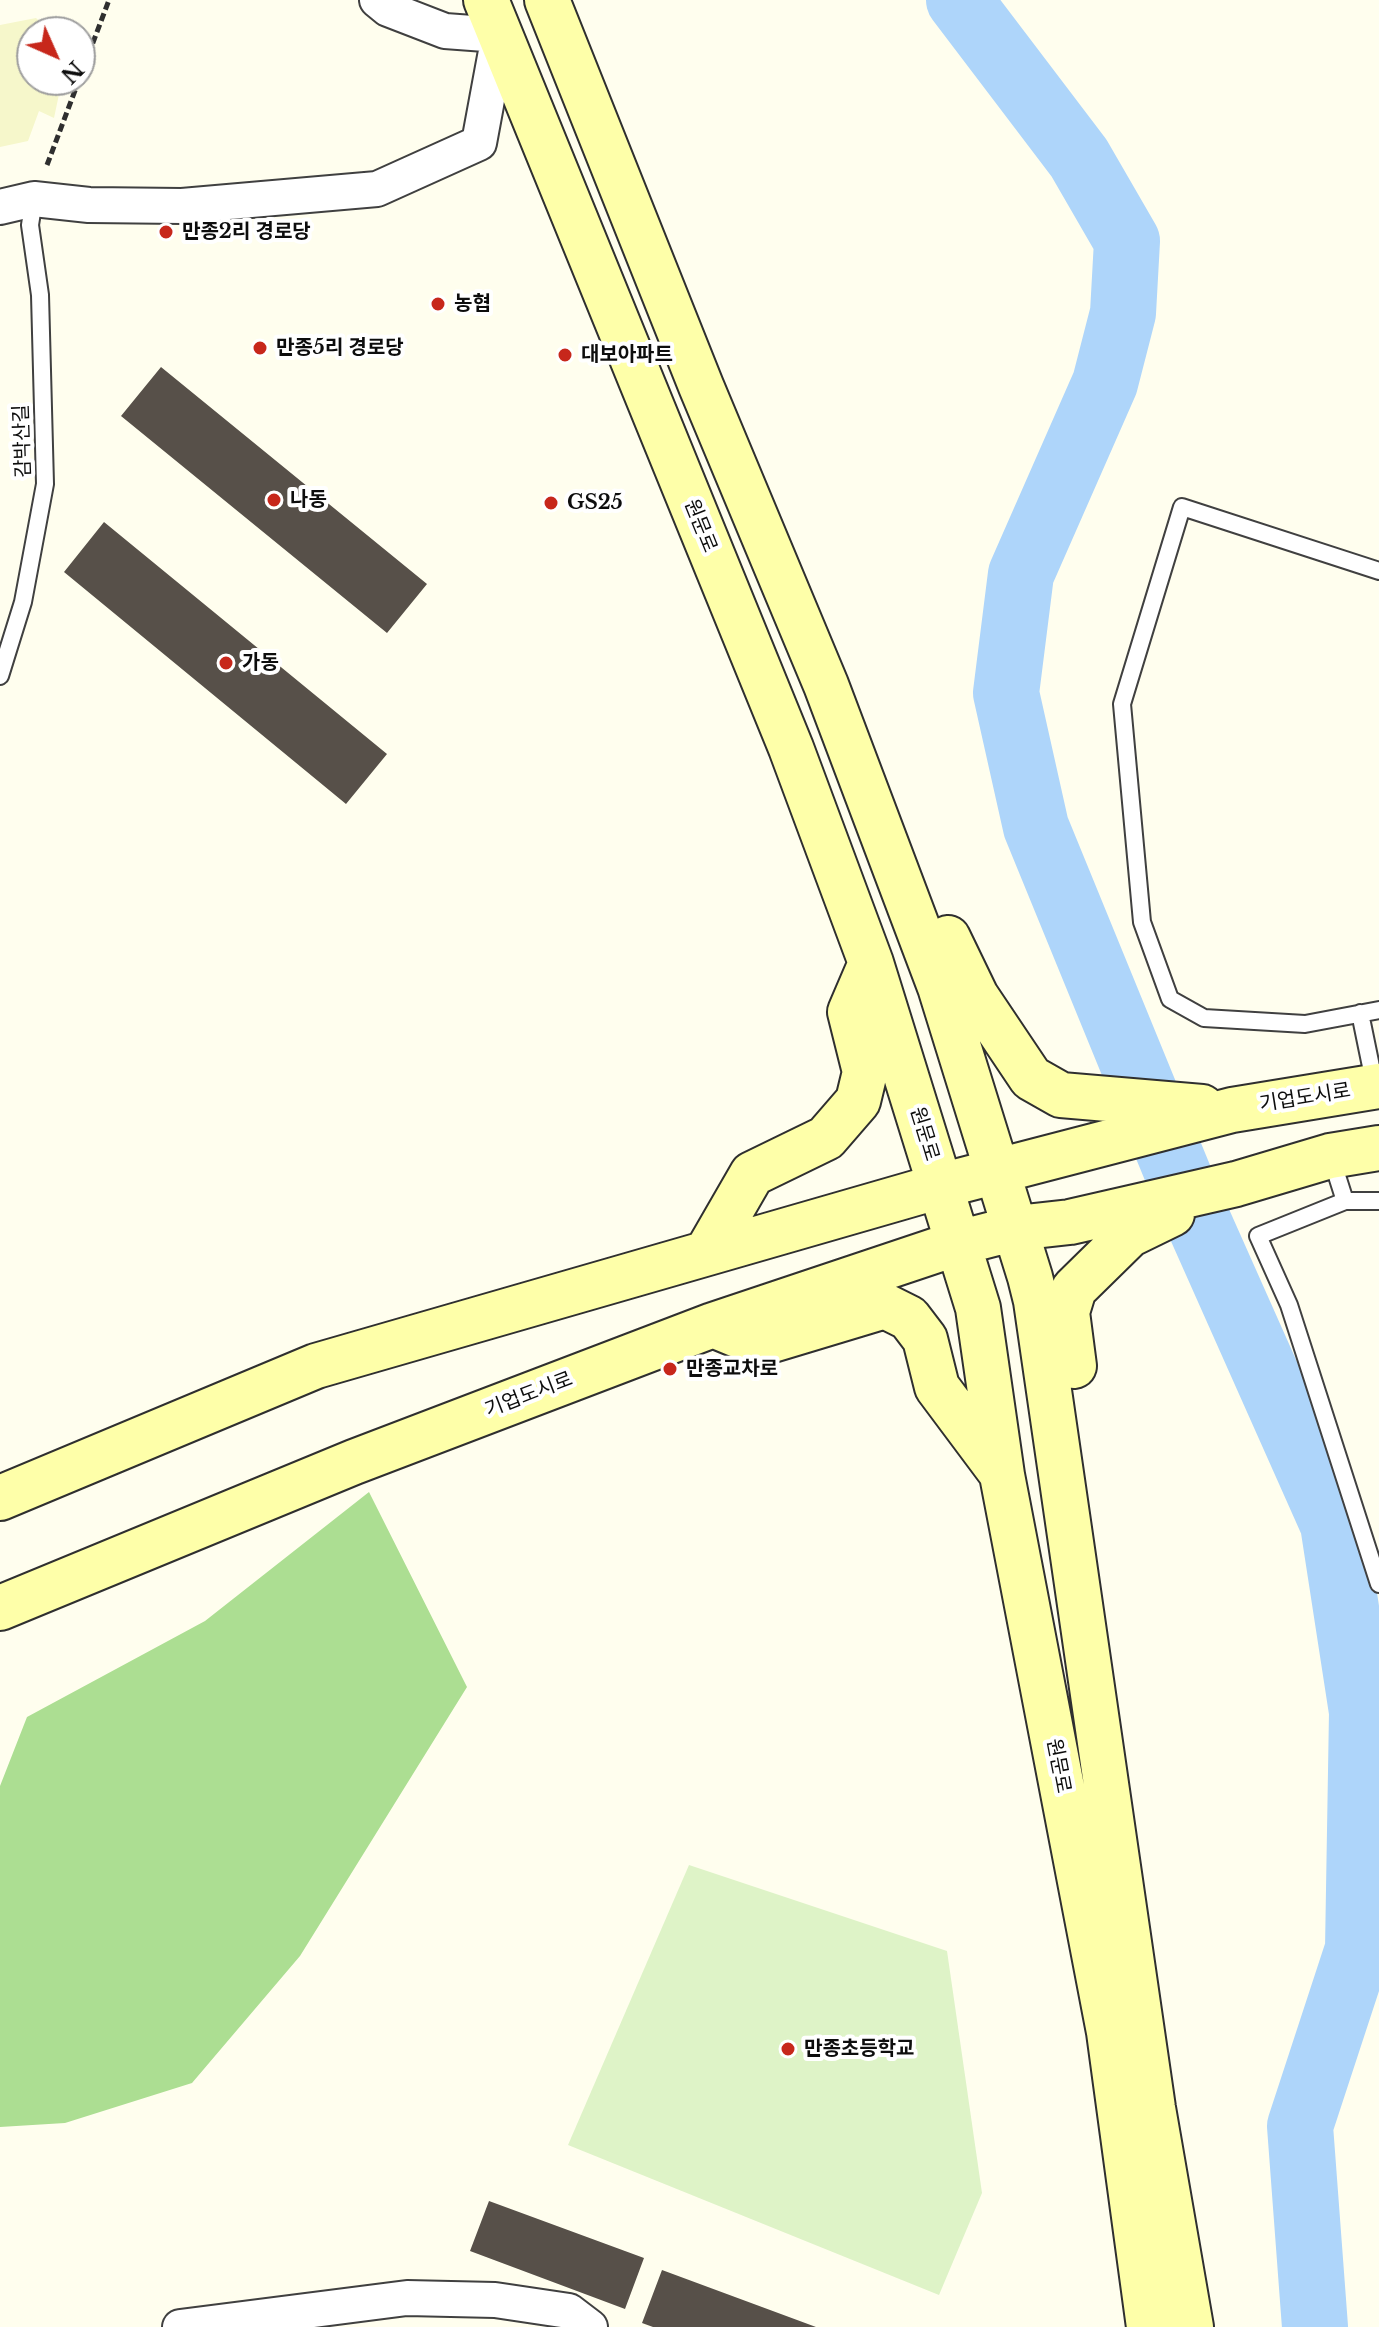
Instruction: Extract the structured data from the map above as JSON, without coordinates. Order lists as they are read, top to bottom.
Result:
{
  "streets": {
    "main road": ["원문로", "기업도시로"],
    "lane": ["감박산길"]
  },
  "crossings": [
    ["원문로", "기업도시로"]
  ],
  "places": [
    "만종2리 경로당",
    "농협",
    "만종5리 경로당",
    "대보아파트",
    "나동",
    "GS25",
    "가동",
    "만종교차로",
    "만종초등학교"
  ],
  "north": "bottom right"
}
